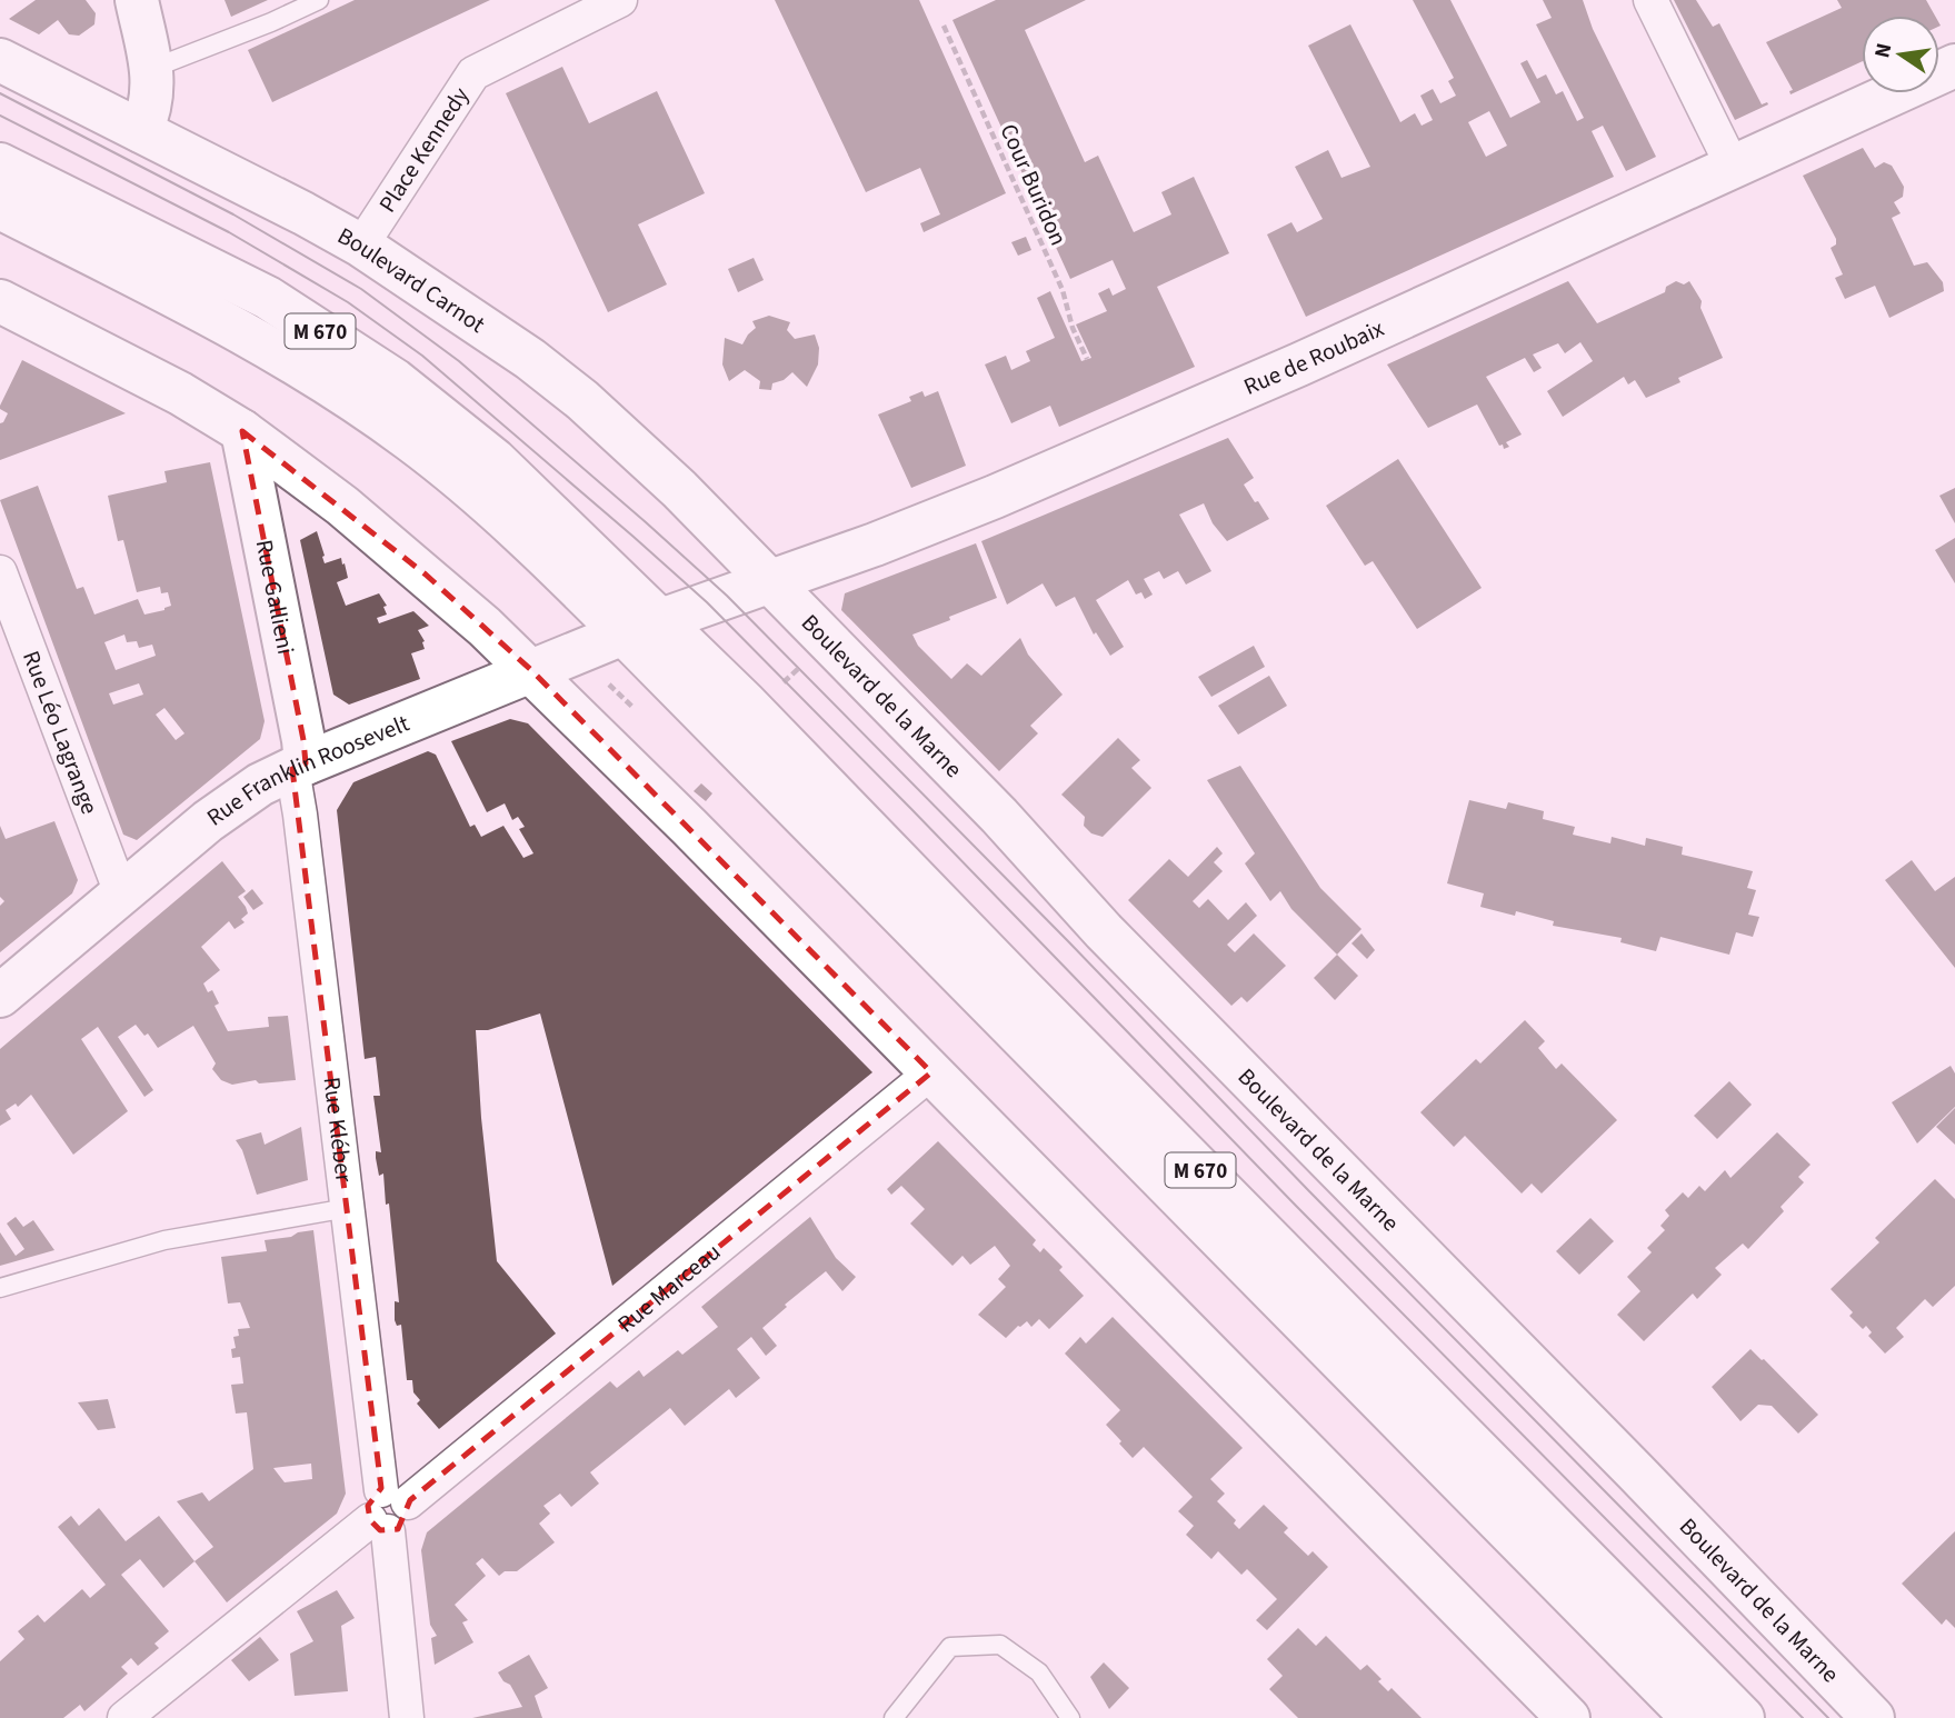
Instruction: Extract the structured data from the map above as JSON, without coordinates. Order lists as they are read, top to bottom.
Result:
{
  "streets": {
    "main road": [
      "Boulevard Carnot",
      "M 670",
      "Rue de Roubaix",
      "Rue Gallieni",
      "Boulevard de la Marne",
      "Rue Franklin Roosevelt"
    ],
    "street": [
      "Place Kennedy",
      "Rue Léo Lagrange",
      "Rue Kléber",
      "Rue Marceau"
    ],
    "path": ["Cour Buridon"]
  },
  "crossings": [
    ["Place Kennedy", "Boulevard Carnot"],
    ["Boulevard Carnot", "Rue de Roubaix"],
    ["Boulevard Carnot", "Boulevard de la Marne"],
    ["M 670", "Rue de Roubaix"],
    ["M 670", "Rue Franklin Roosevelt"],
    ["Rue de Roubaix", "Boulevard de la Marne"],
    ["Rue de Roubaix", "Rue Franklin Roosevelt"],
    ["Rue Gallieni", "Rue Franklin Roosevelt"],
    ["Rue Gallieni", "Rue Kléber"],
    ["Rue Léo Lagrange", "Rue Franklin Roosevelt"],
    ["Rue Franklin Roosevelt", "Rue Kléber"],
    ["Rue Kléber", "Rue Marceau"]
  ],
  "north": "left"
}
